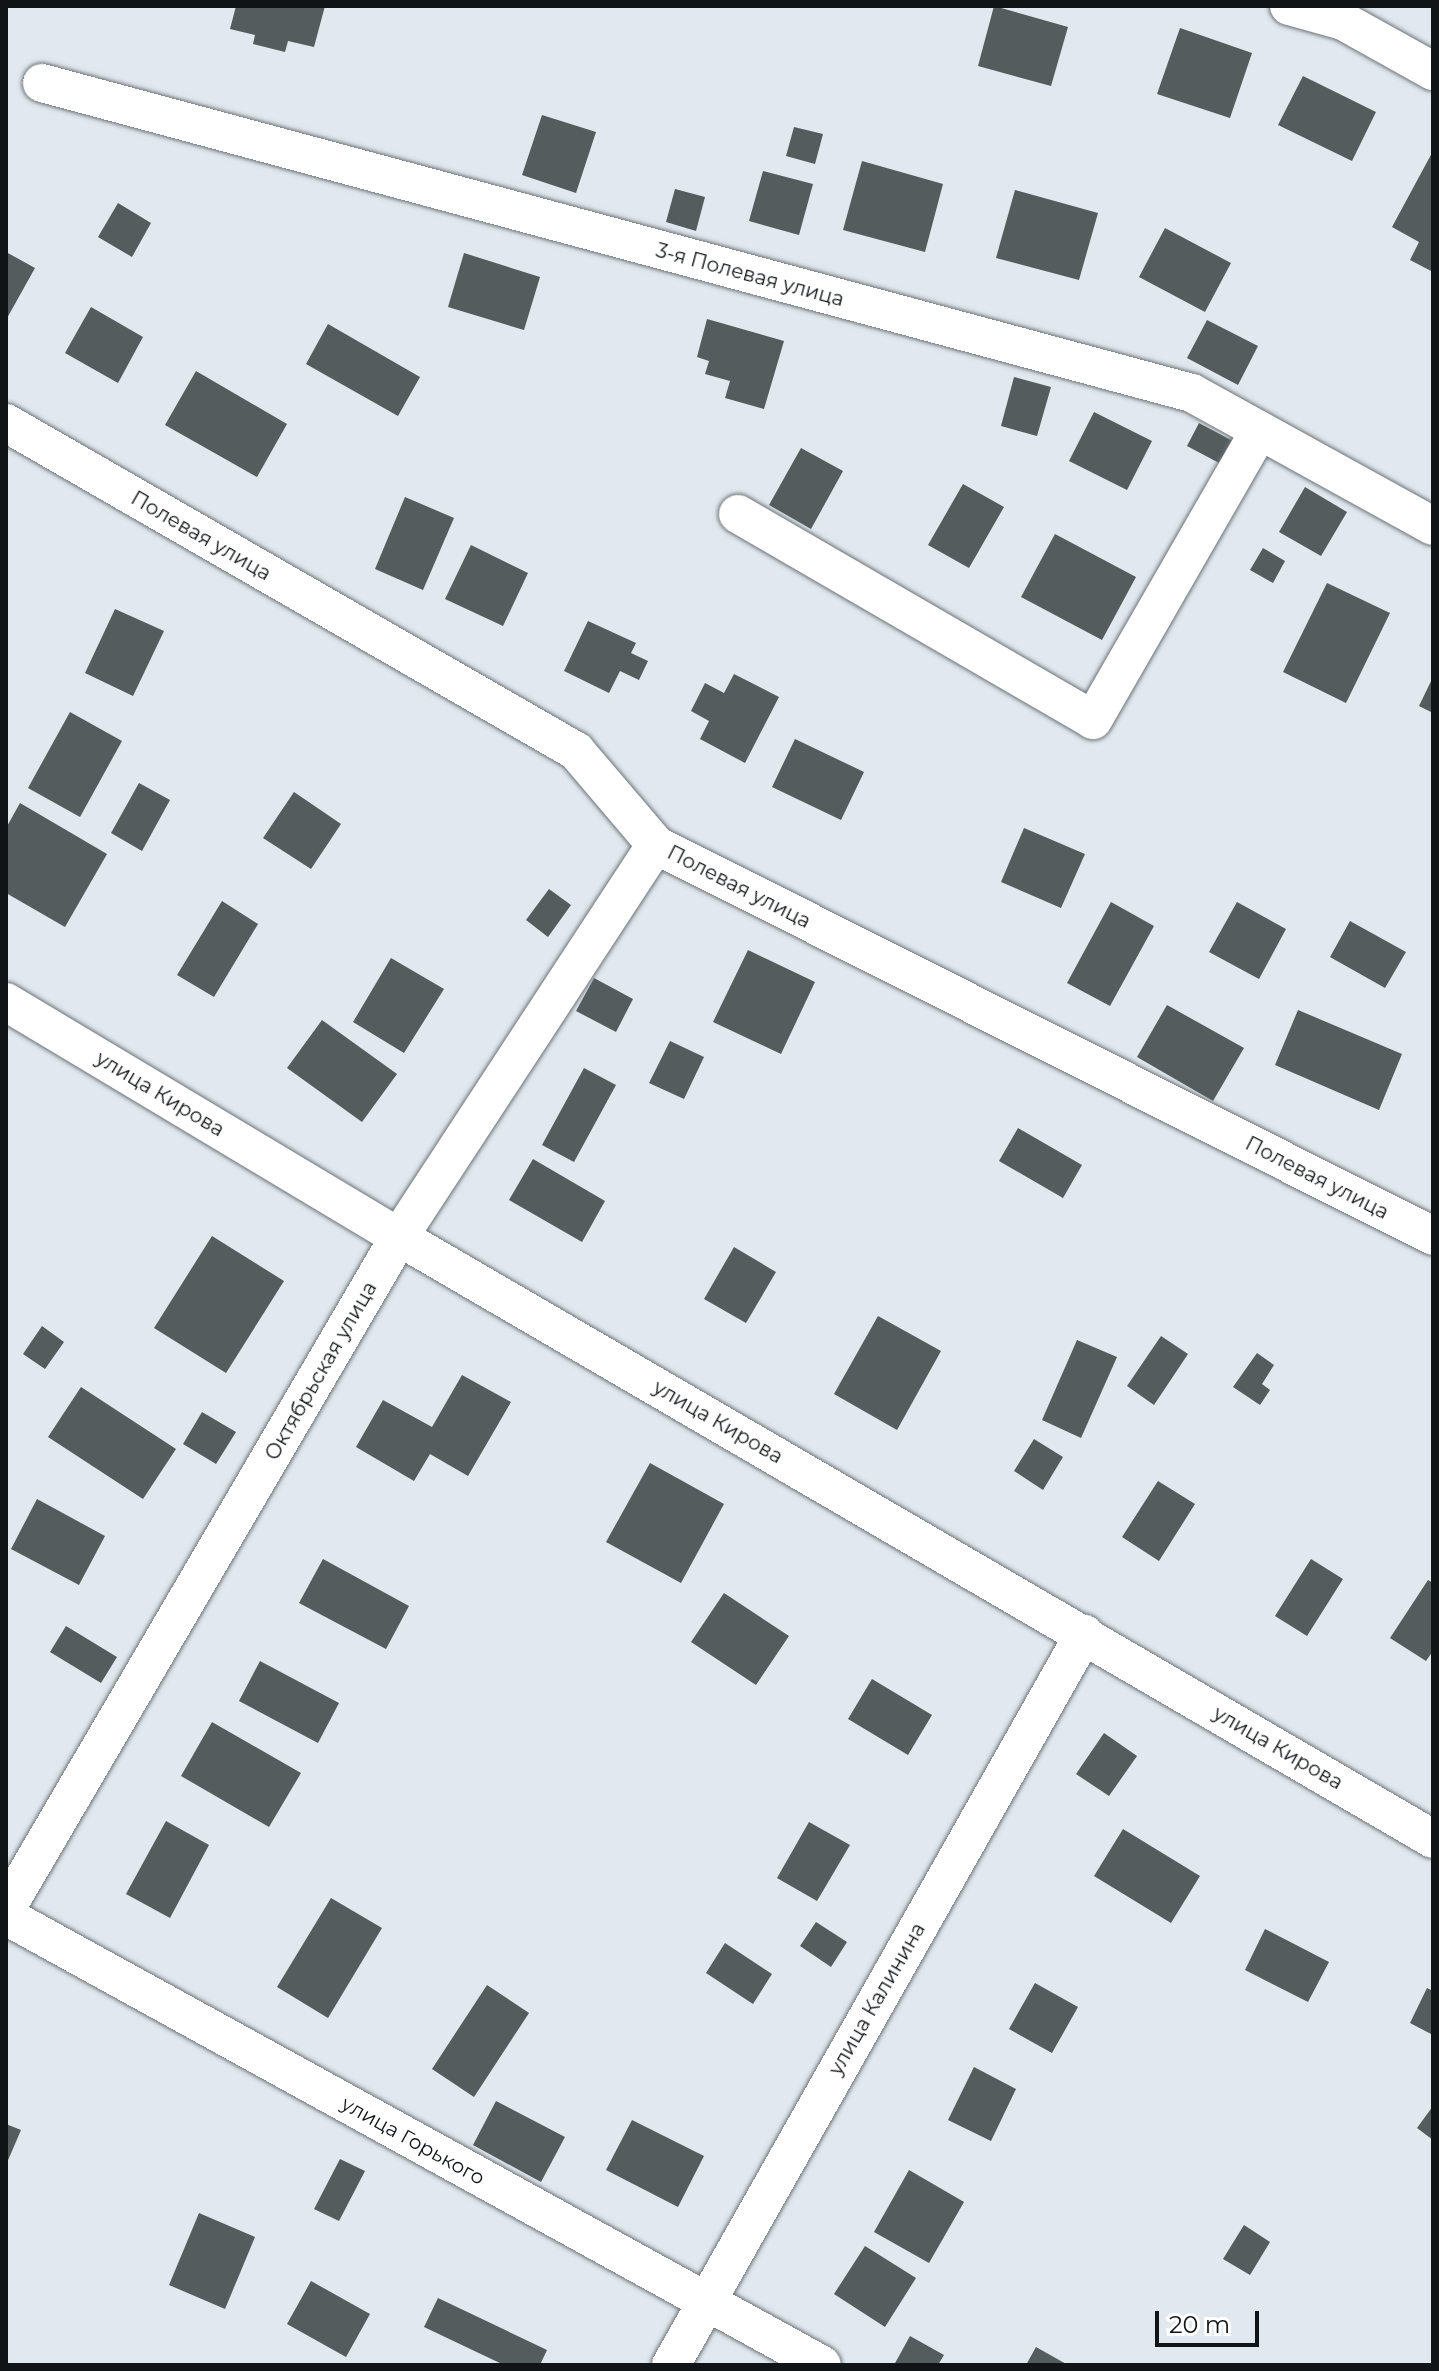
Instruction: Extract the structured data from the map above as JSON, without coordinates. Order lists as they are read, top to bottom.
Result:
{
  "streets": {
    "street": [
      "3-я Полевая улица",
      "Полевая улица",
      "улица Кирова",
      "Октябрьская улица",
      "улица Калинина",
      "улица Горького"
    ]
  },
  "crossings": [
    ["Полевая улица", "Октябрьская улица"],
    ["улица Кирова", "Октябрьская улица"],
    ["улица Кирова", "улица Калинина"],
    ["улица Калинина", "улица Горького"]
  ],
  "scale_bar": "20 m"
}
